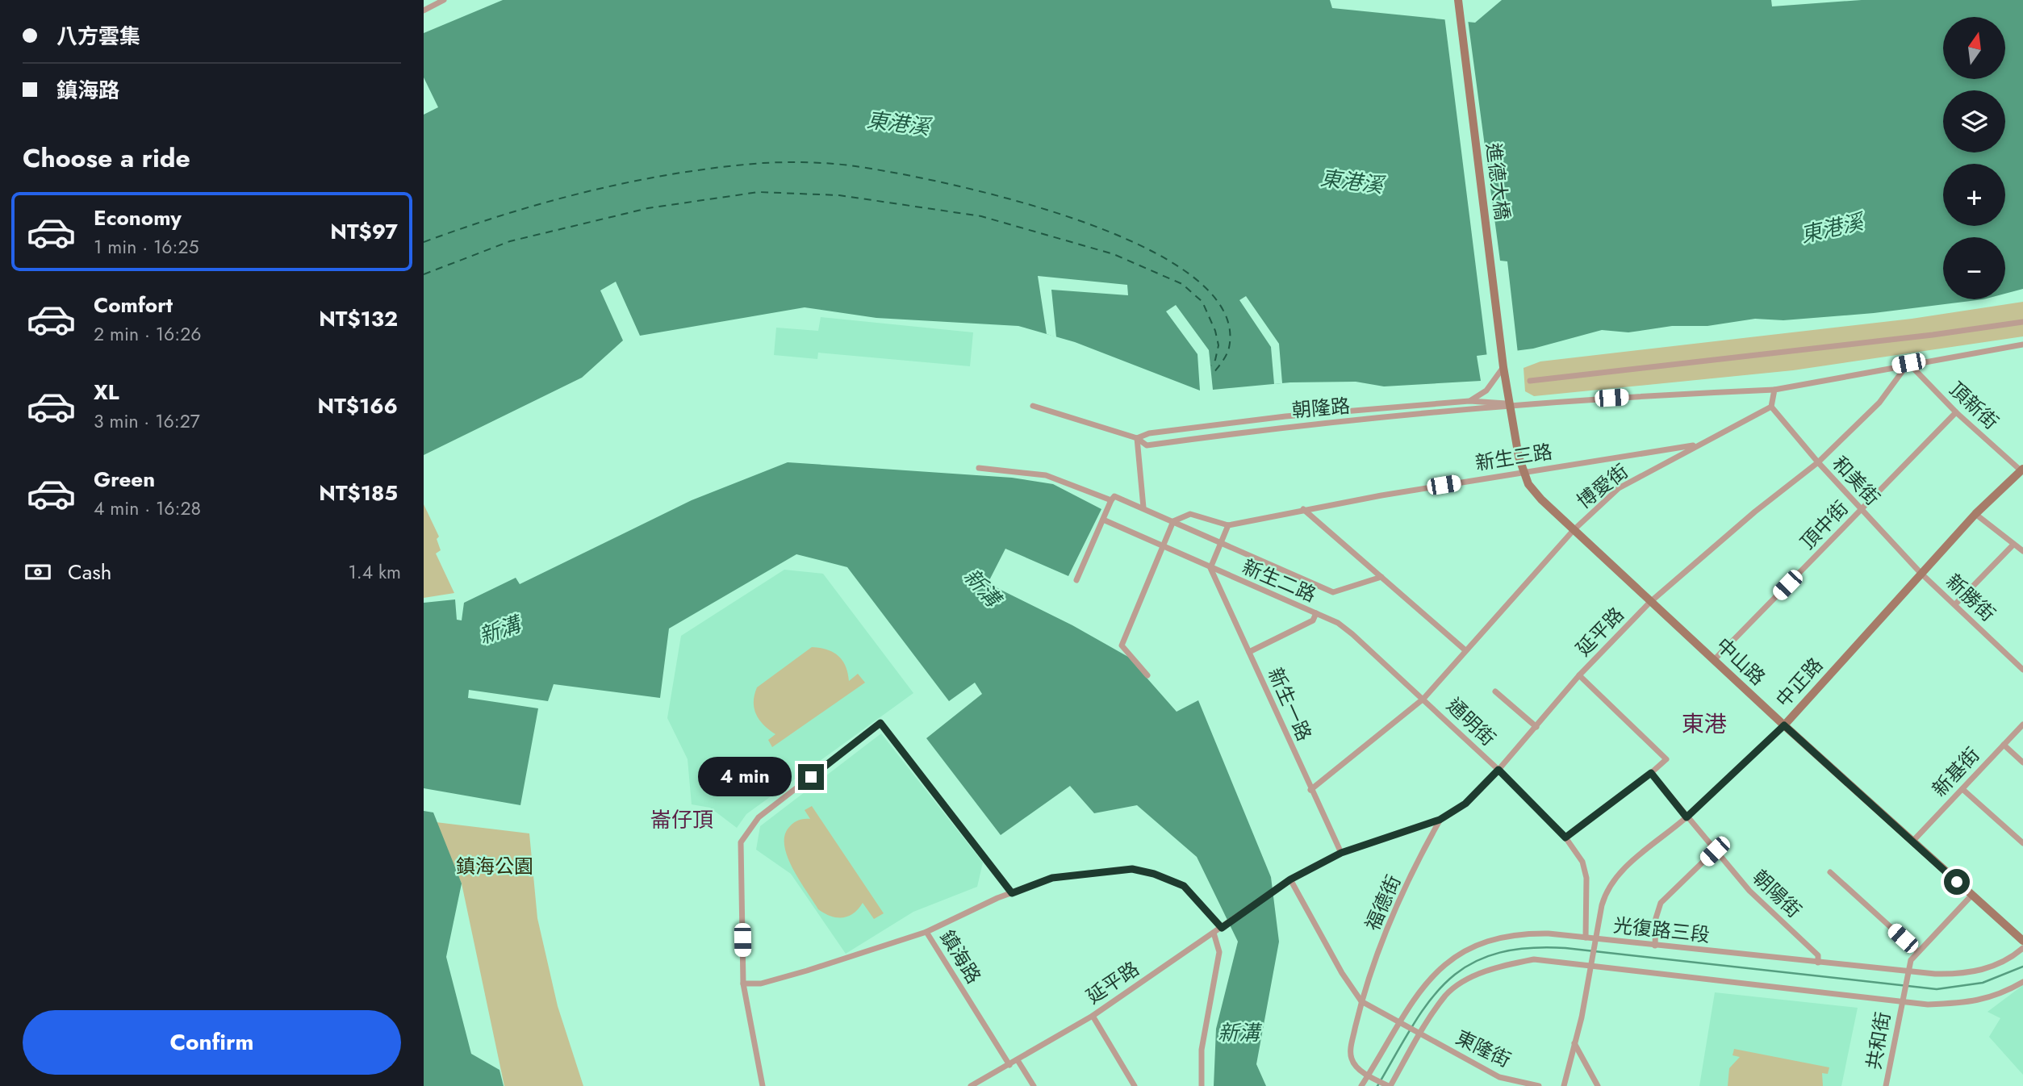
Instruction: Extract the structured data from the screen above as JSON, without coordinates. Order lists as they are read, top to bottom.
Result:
{
  "streets": {
    "street": [
      "進德大橋",
      "頂新街",
      "朝隆路",
      "新生三路",
      "和美街",
      "博愛街",
      "頂中街",
      "新生二路",
      "新勝街",
      "延平路",
      "中山路",
      "中正路",
      "新生一路",
      "通明街",
      "新基街",
      "朝陽街",
      "福德街",
      "光復路三段",
      "鎮海路",
      "共和街",
      "東隆街"
    ]
  },
  "crossings": [
    ["進德大橋", "中山路"],
    ["頂新街", "頂中街"],
    ["頂新街", "延平路"],
    ["頂新街", "中正路"],
    ["朝隆路", "中山路"],
    ["新生三路", "博愛街"],
    ["新生三路", "中山路"],
    ["和美街", "博愛街"],
    ["和美街", "頂中街"],
    ["和美街", "新勝街"],
    ["和美街", "延平路"],
    ["和美街", "中正路"],
    ["博愛街", "新生二路"],
    ["博愛街", "中山路"],
    ["博愛街", "新生一路"],
    ["博愛街", "通明街"],
    ["頂中街", "中山路"],
    ["新生二路", "新生一路"],
    ["新生二路", "通明街"],
    ["新勝街", "中正路"],
    ["延平路", "中山路"],
    ["延平路", "新生一路"],
    ["延平路", "通明街"],
    ["延平路", "福德街"],
    ["延平路", "鎮海路"],
    ["中山路", "中正路"],
    ["中山路", "新基街"],
    ["中正路", "朝陽街"],
    ["中正路", "光復路三段"],
    ["通明街", "光復路三段"],
    ["朝陽街", "光復路三段"],
    ["福德街", "光復路三段"],
    ["光復路三段", "共和街"],
    ["光復路三段", "東隆街"]
  ],
  "districts": ["東港", "崙仔頂"],
  "water": ["東港溪", "新溝"],
  "parks": ["鎮海公園"],
  "north": "top",
  "page": {
    "banner": ["八方雲集", "鎮海路"],
    "map_buttons": ["+", "−"],
    "heading": "Choose a ride",
    "list": [
      {
        "name": "Economy",
        "note": "1 min · 16:25",
        "value": "NT$97"
      },
      {
        "name": "Comfort",
        "note": "2 min · 16:26",
        "value": "NT$132"
      },
      {
        "name": "XL",
        "note": "3 min · 16:27",
        "value": "NT$166"
      },
      {
        "name": "Green",
        "note": "4 min · 16:28",
        "value": "NT$185"
      }
    ],
    "pay": ["Cash", "1.4 km"],
    "bubble": "4 min",
    "buttons": "Confirm"
  }
}
